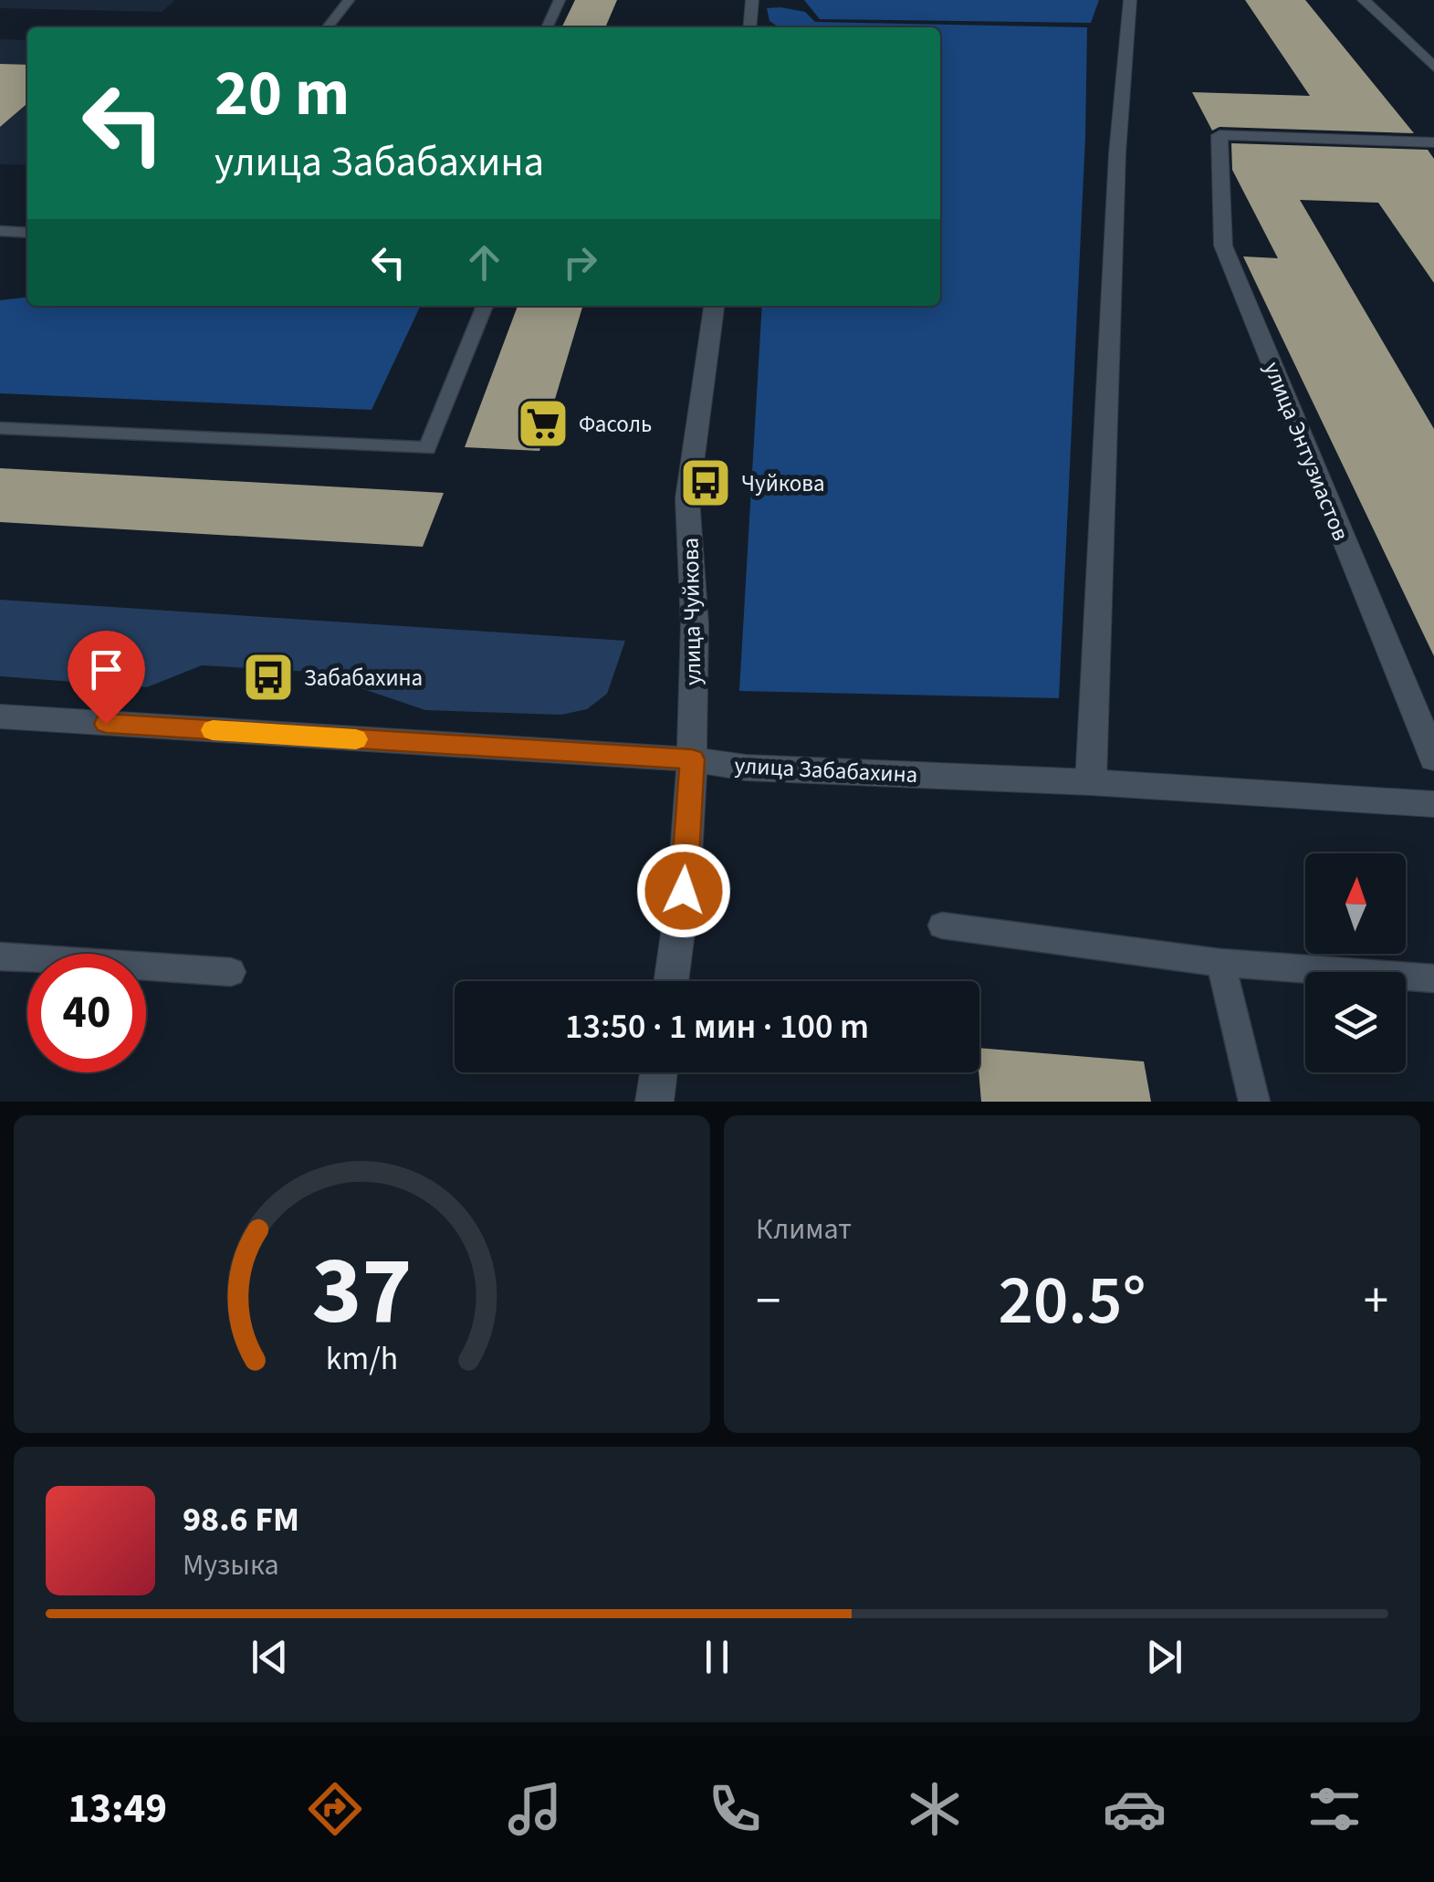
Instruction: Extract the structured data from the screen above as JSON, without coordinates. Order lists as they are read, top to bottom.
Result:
{
  "streets": {
    "street": ["улица Энтузиастов", "улица Чуйкова", "улица Забабахина"]
  },
  "crossings": [
    ["улица Чуйкова", "улица Забабахина"]
  ],
  "places": {
    "supermarket": ["Фасоль"],
    "bus stop": ["Чуйкова", "Забабахина"]
  },
  "north": "top",
  "page": {
    "turn": ["20 m", "улица Забабахина"],
    "limit": "40",
    "trip": "13:50 · 1 мин · 100 m",
    "tile": "Климат",
    "heat": ["−", "20.5°", "+"],
    "song": ["98.6 FM", "Музыка"],
    "tabs": "13:49",
    "gauge": ["37", "km/h"]
  }
}
